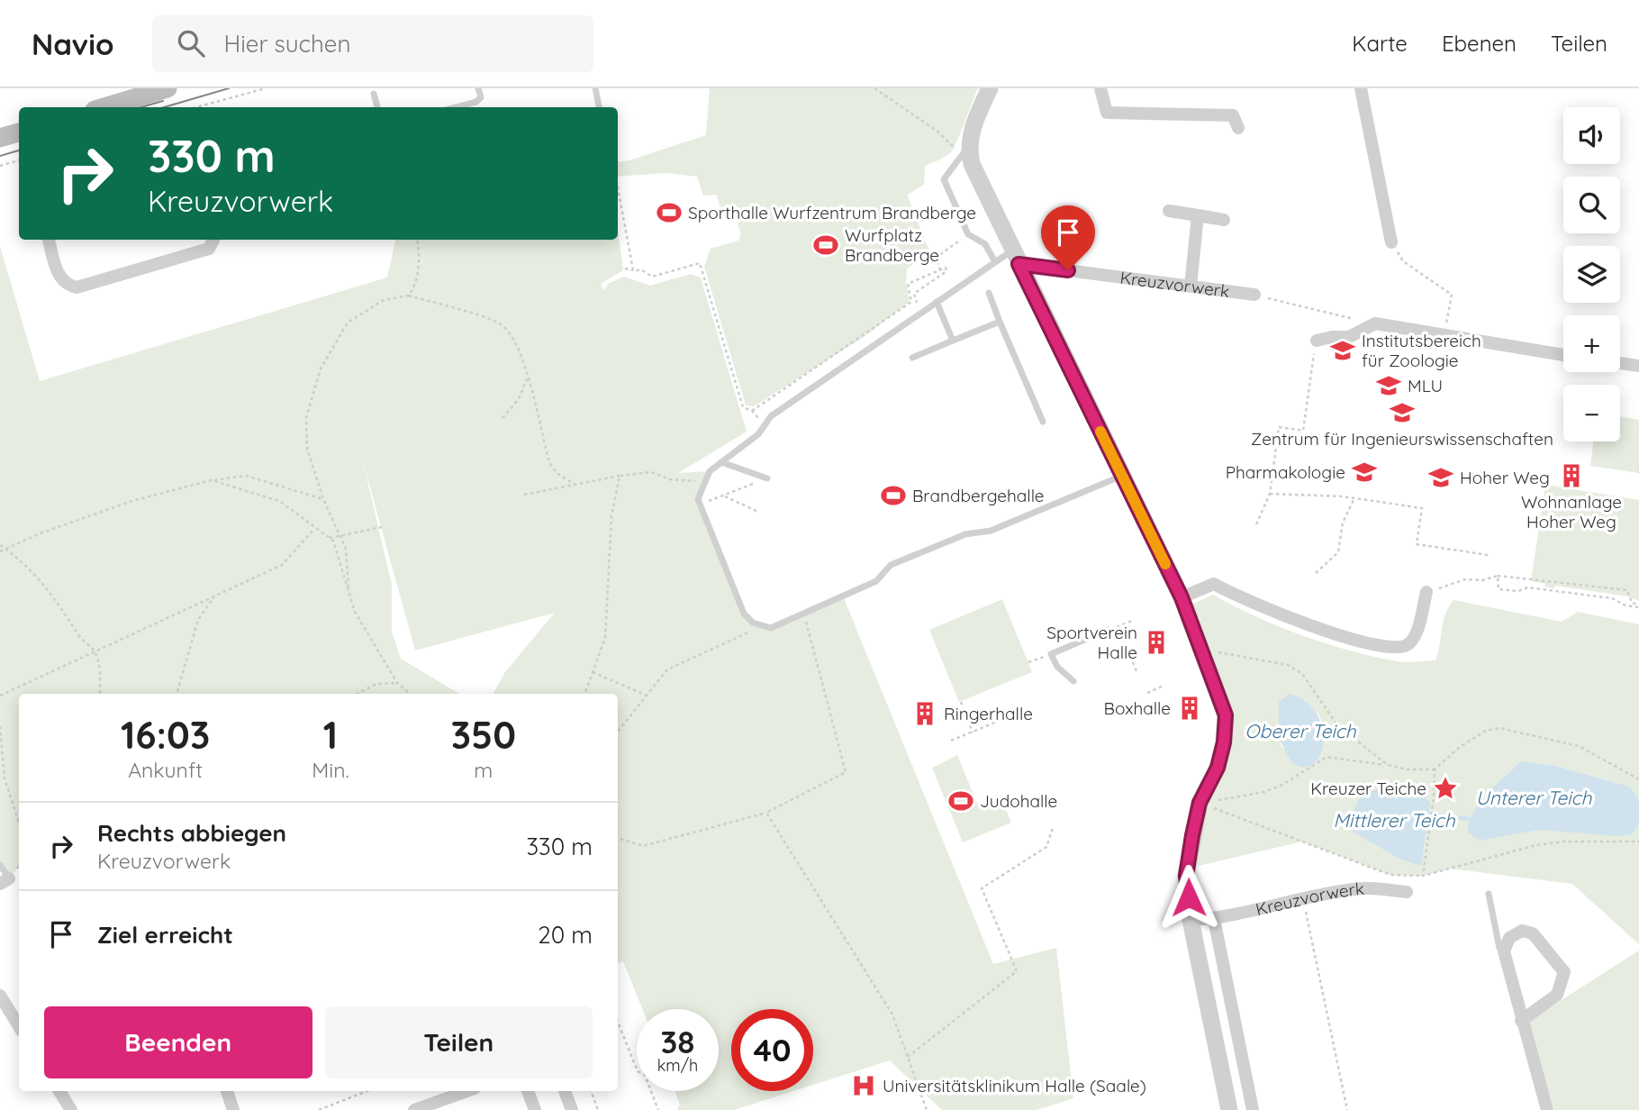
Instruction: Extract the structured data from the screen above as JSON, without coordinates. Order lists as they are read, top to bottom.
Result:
{
  "streets": {
    "street": ["Kreuzvorwerk"]
  },
  "water": ["Oberer Teich", "Unterer Teich", "Mittlerer Teich"],
  "places": {
    "sports": [
      "Sporthalle Wurfzentrum Brandberge",
      "Wurfplatz Brandberge",
      "Brandbergehalle",
      "Judohalle"
    ],
    "school or university": [
      "Institutsbereich für Zoologie",
      "MLU",
      "Zentrum für Ingenieurswissenschaften",
      "Pharmakologie",
      "Hoher Weg"
    ],
    "building": [
      "Wohnanlage Hoher Weg",
      "Sportverein Halle",
      "Boxhalle",
      "Ringerhalle"
    ],
    "place": ["Kreuzer Teiche"],
    "hospital": ["Universitätsklinikum Halle (Saale)"]
  },
  "page": {
    "header": "Navio",
    "search": "Hier suchen",
    "nav": ["Karte", "Ebenen", "Teilen"],
    "map_buttons": ["+", "−"],
    "turn": ["330 m", "Kreuzvorwerk"],
    "eta": [
      "16:03",
      "Ankunft",
      "1",
      "Min.",
      "350",
      "m"
    ],
    "list": [
      {
        "name": "Rechts abbiegen",
        "note": "Kreuzvorwerk",
        "value": "330 m"
      },
      {
        "name": "Ziel erreicht",
        "value": "20 m"
      }
    ],
    "buttons": ["Beenden", "Teilen"],
    "speed": "38 km/h",
    "limit": "40"
  }
}
